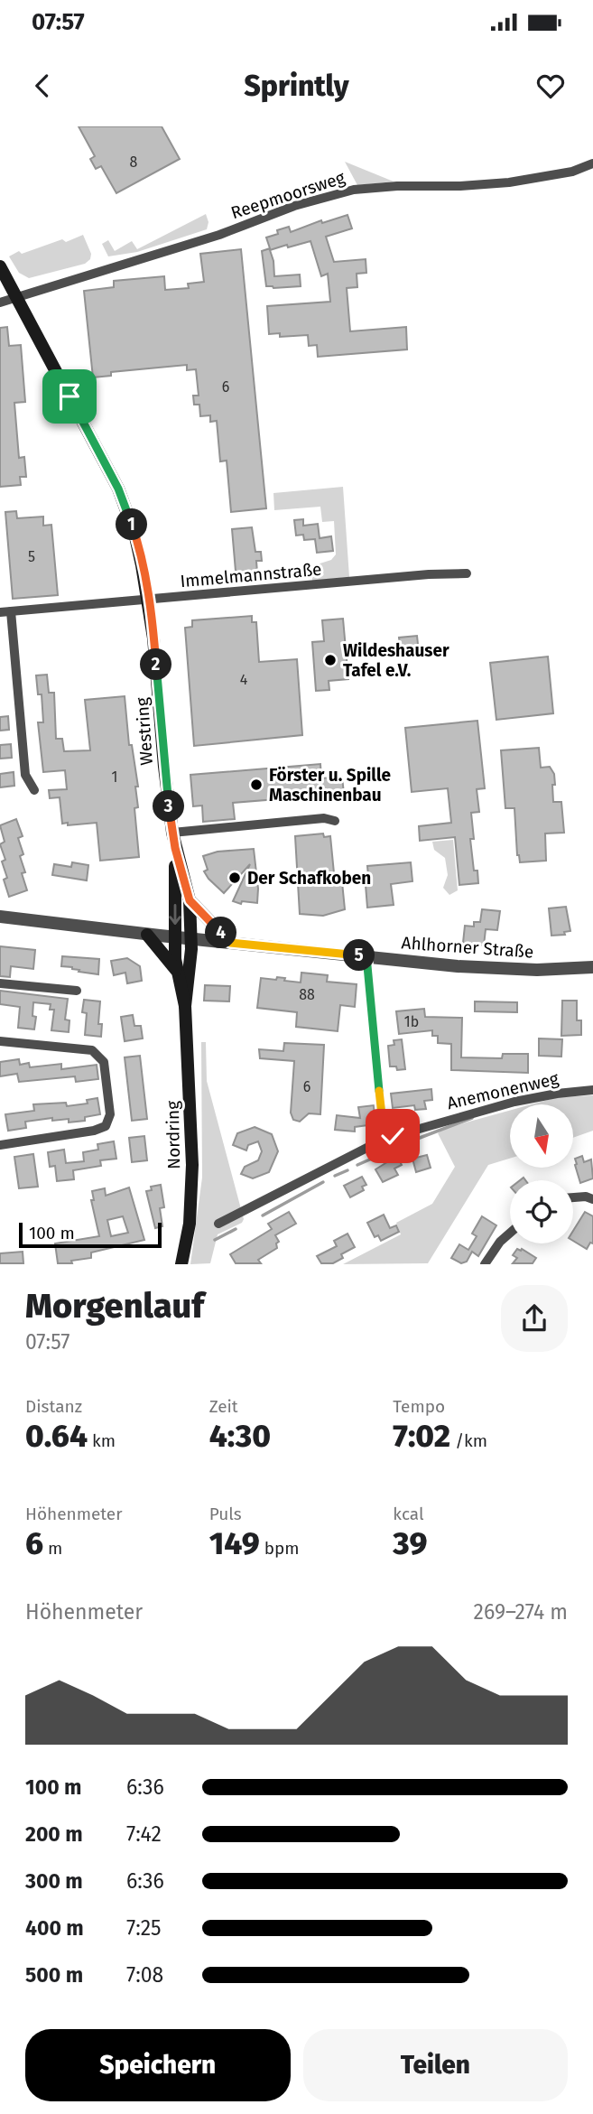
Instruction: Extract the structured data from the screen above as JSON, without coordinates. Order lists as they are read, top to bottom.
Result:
{
  "streets": {
    "main road": ["Westring", "Nordring"],
    "street": [
      "Reepmoorsweg",
      "Immelmannstraße",
      "Ahlhorner Straße",
      "Anemonenweg"
    ]
  },
  "crossings": [
    ["Reepmoorsweg", "Westring"],
    ["Immelmannstraße", "Westring"],
    ["Westring", "Ahlhorner Straße"],
    ["Westring", "Nordring"],
    ["Ahlhorner Straße", "Nordring"]
  ],
  "places": ["Wildeshauser Tafel e.V.", "Förster u. Spille Maschinenbau", "Der Schafkoben"],
  "house_numbers": [
    "8",
    "6",
    "5",
    "4",
    "1",
    "88",
    "1b",
    "6"
  ],
  "scale_bar": "100 m",
  "north": "bottom",
  "page": {
    "status": "07:57",
    "header": "Sprintly",
    "pins": [
      "1",
      "2",
      "3",
      "4",
      "5"
    ],
    "scale": "100 m",
    "heading": ["Morgenlauf", "07:57"],
    "stats": [
      ["Distanz", "0.64 km"],
      ["Zeit", "4:30"],
      ["Tempo", "7:02 /km"],
      ["Höhenmeter", "6 m"],
      ["Puls", "149 bpm"],
      ["kcal", "39"]
    ],
    "chart": ["Höhenmeter", "269–274 m"],
    "list": [
      {
        "name": "100 m",
        "note": "6:36"
      },
      {
        "name": "200 m",
        "note": "7:42"
      },
      {
        "name": "300 m",
        "note": "6:36"
      },
      {
        "name": "400 m",
        "note": "7:25"
      },
      {
        "name": "500 m",
        "note": "7:08"
      }
    ],
    "buttons": ["Speichern", "Teilen"]
  }
}
